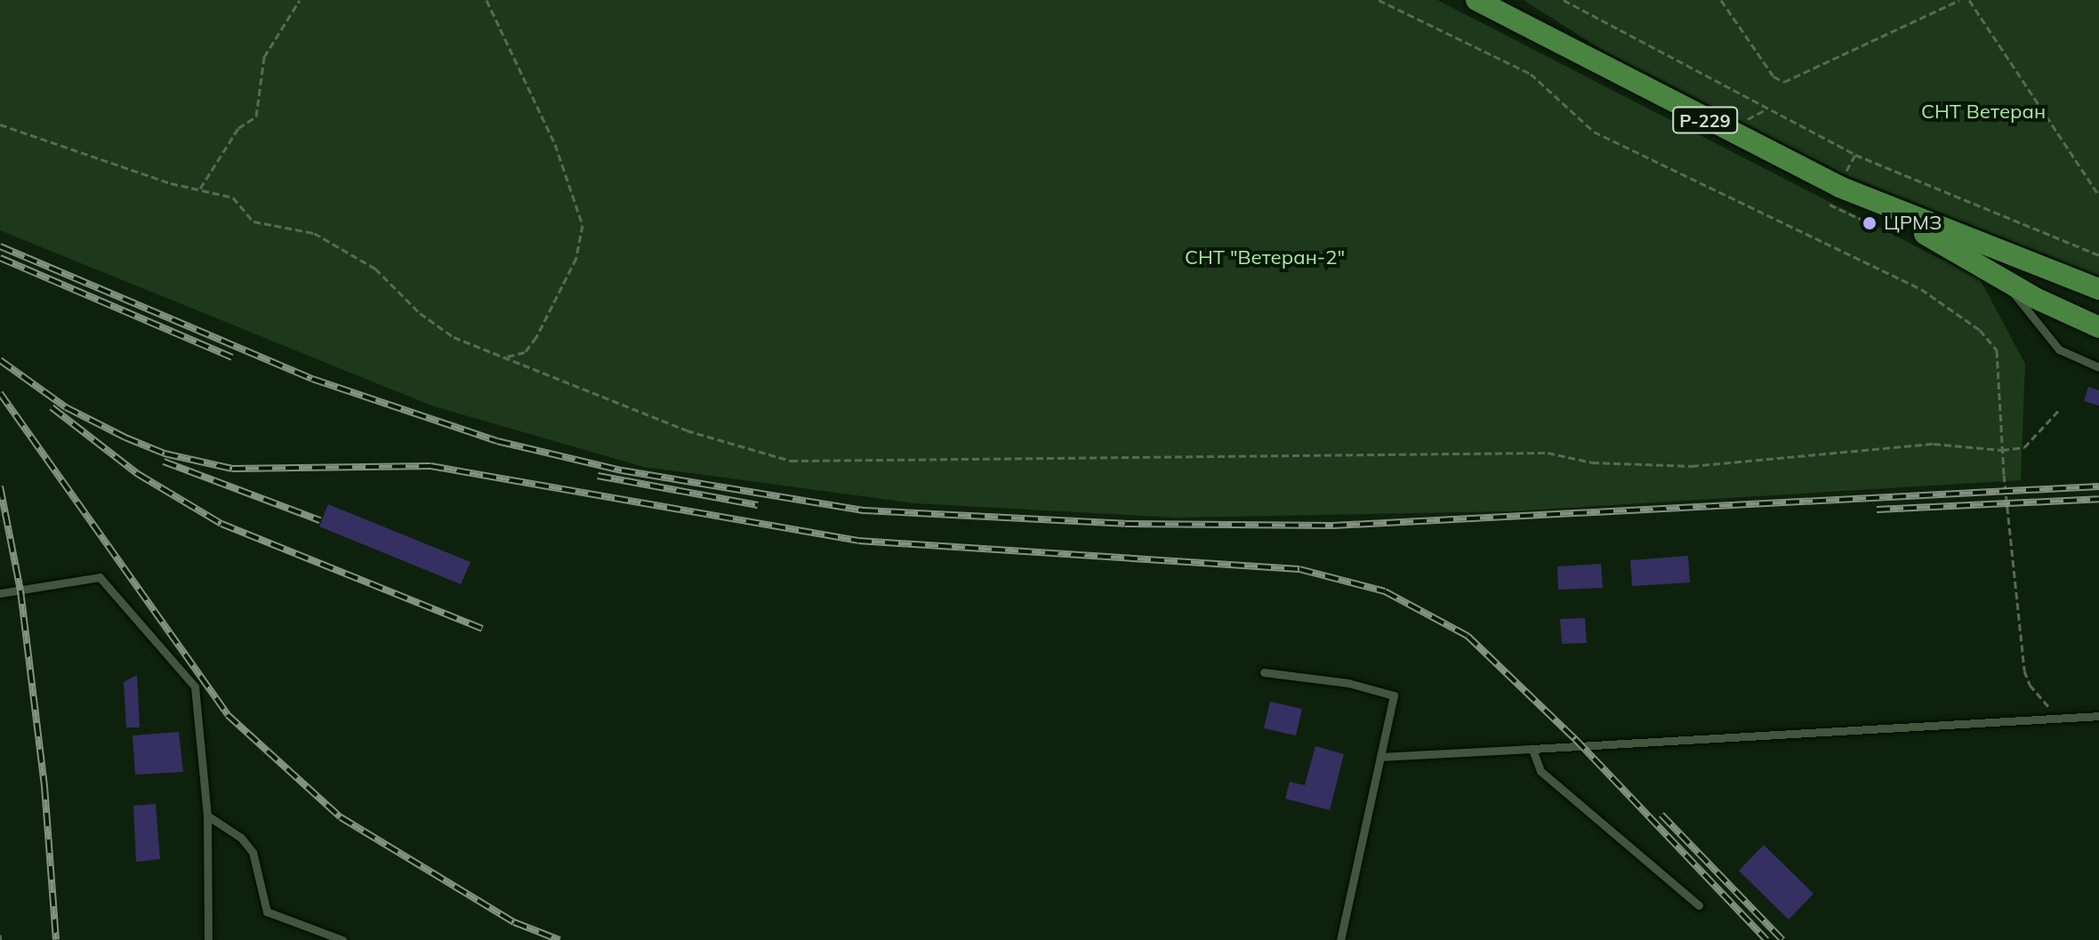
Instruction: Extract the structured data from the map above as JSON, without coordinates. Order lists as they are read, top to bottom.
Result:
{
  "streets": {
    "main road": ["Р-229"]
  },
  "parks": ["СНТ Ветеран", "СНТ \"Ветеран-2\""],
  "places": ["ЦРМЗ"]
}
